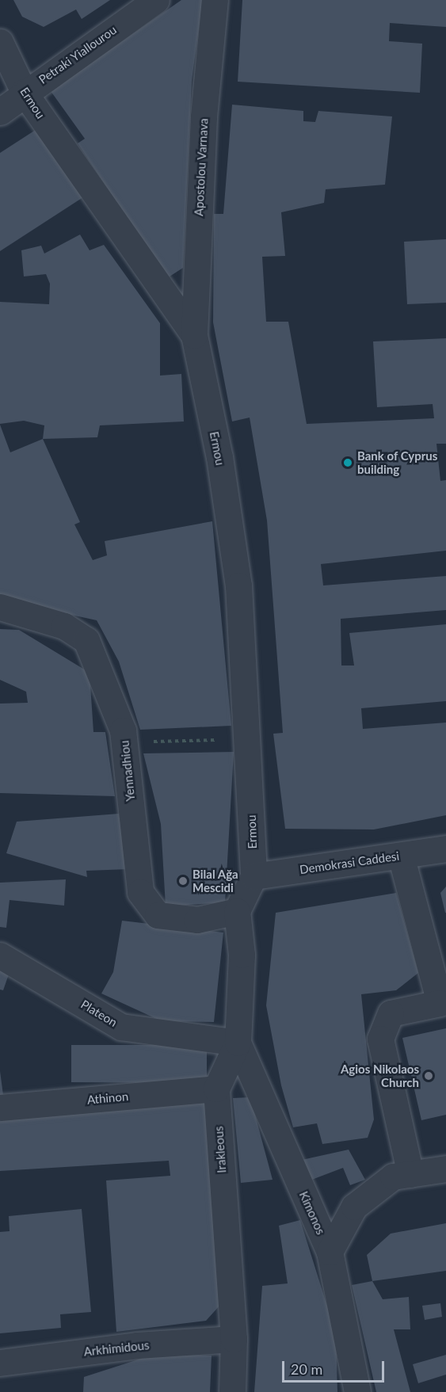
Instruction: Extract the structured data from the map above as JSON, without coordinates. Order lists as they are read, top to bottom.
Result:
{
  "streets": {
    "street": [
      "Petraki Yiallourou",
      "Ermou",
      "Apostolou Varnava",
      "Yennadhiou",
      "Demokrasi Caddesi",
      "Plateon",
      "Athinon",
      "Irakleous",
      "Kimonos",
      "Arkhimidous"
    ]
  },
  "crossings": [
    ["Petraki Yiallourou", "Ermou"],
    ["Ermou", "Apostolou Varnava"],
    ["Ermou", "Yennadhiou"],
    ["Ermou", "Demokrasi Caddesi"],
    ["Ermou", "Irakleous"],
    ["Yennadhiou", "Irakleous"],
    ["Plateon", "Irakleous"],
    ["Plateon", "Kimonos"],
    ["Athinon", "Irakleous"],
    ["Irakleous", "Kimonos"],
    ["Irakleous", "Arkhimidous"]
  ],
  "places": ["Bank of Cyprus building", "Bilal Ağa Mescidi", "Agios Nikolaos Church"],
  "scale_bar": "20 m"
}
